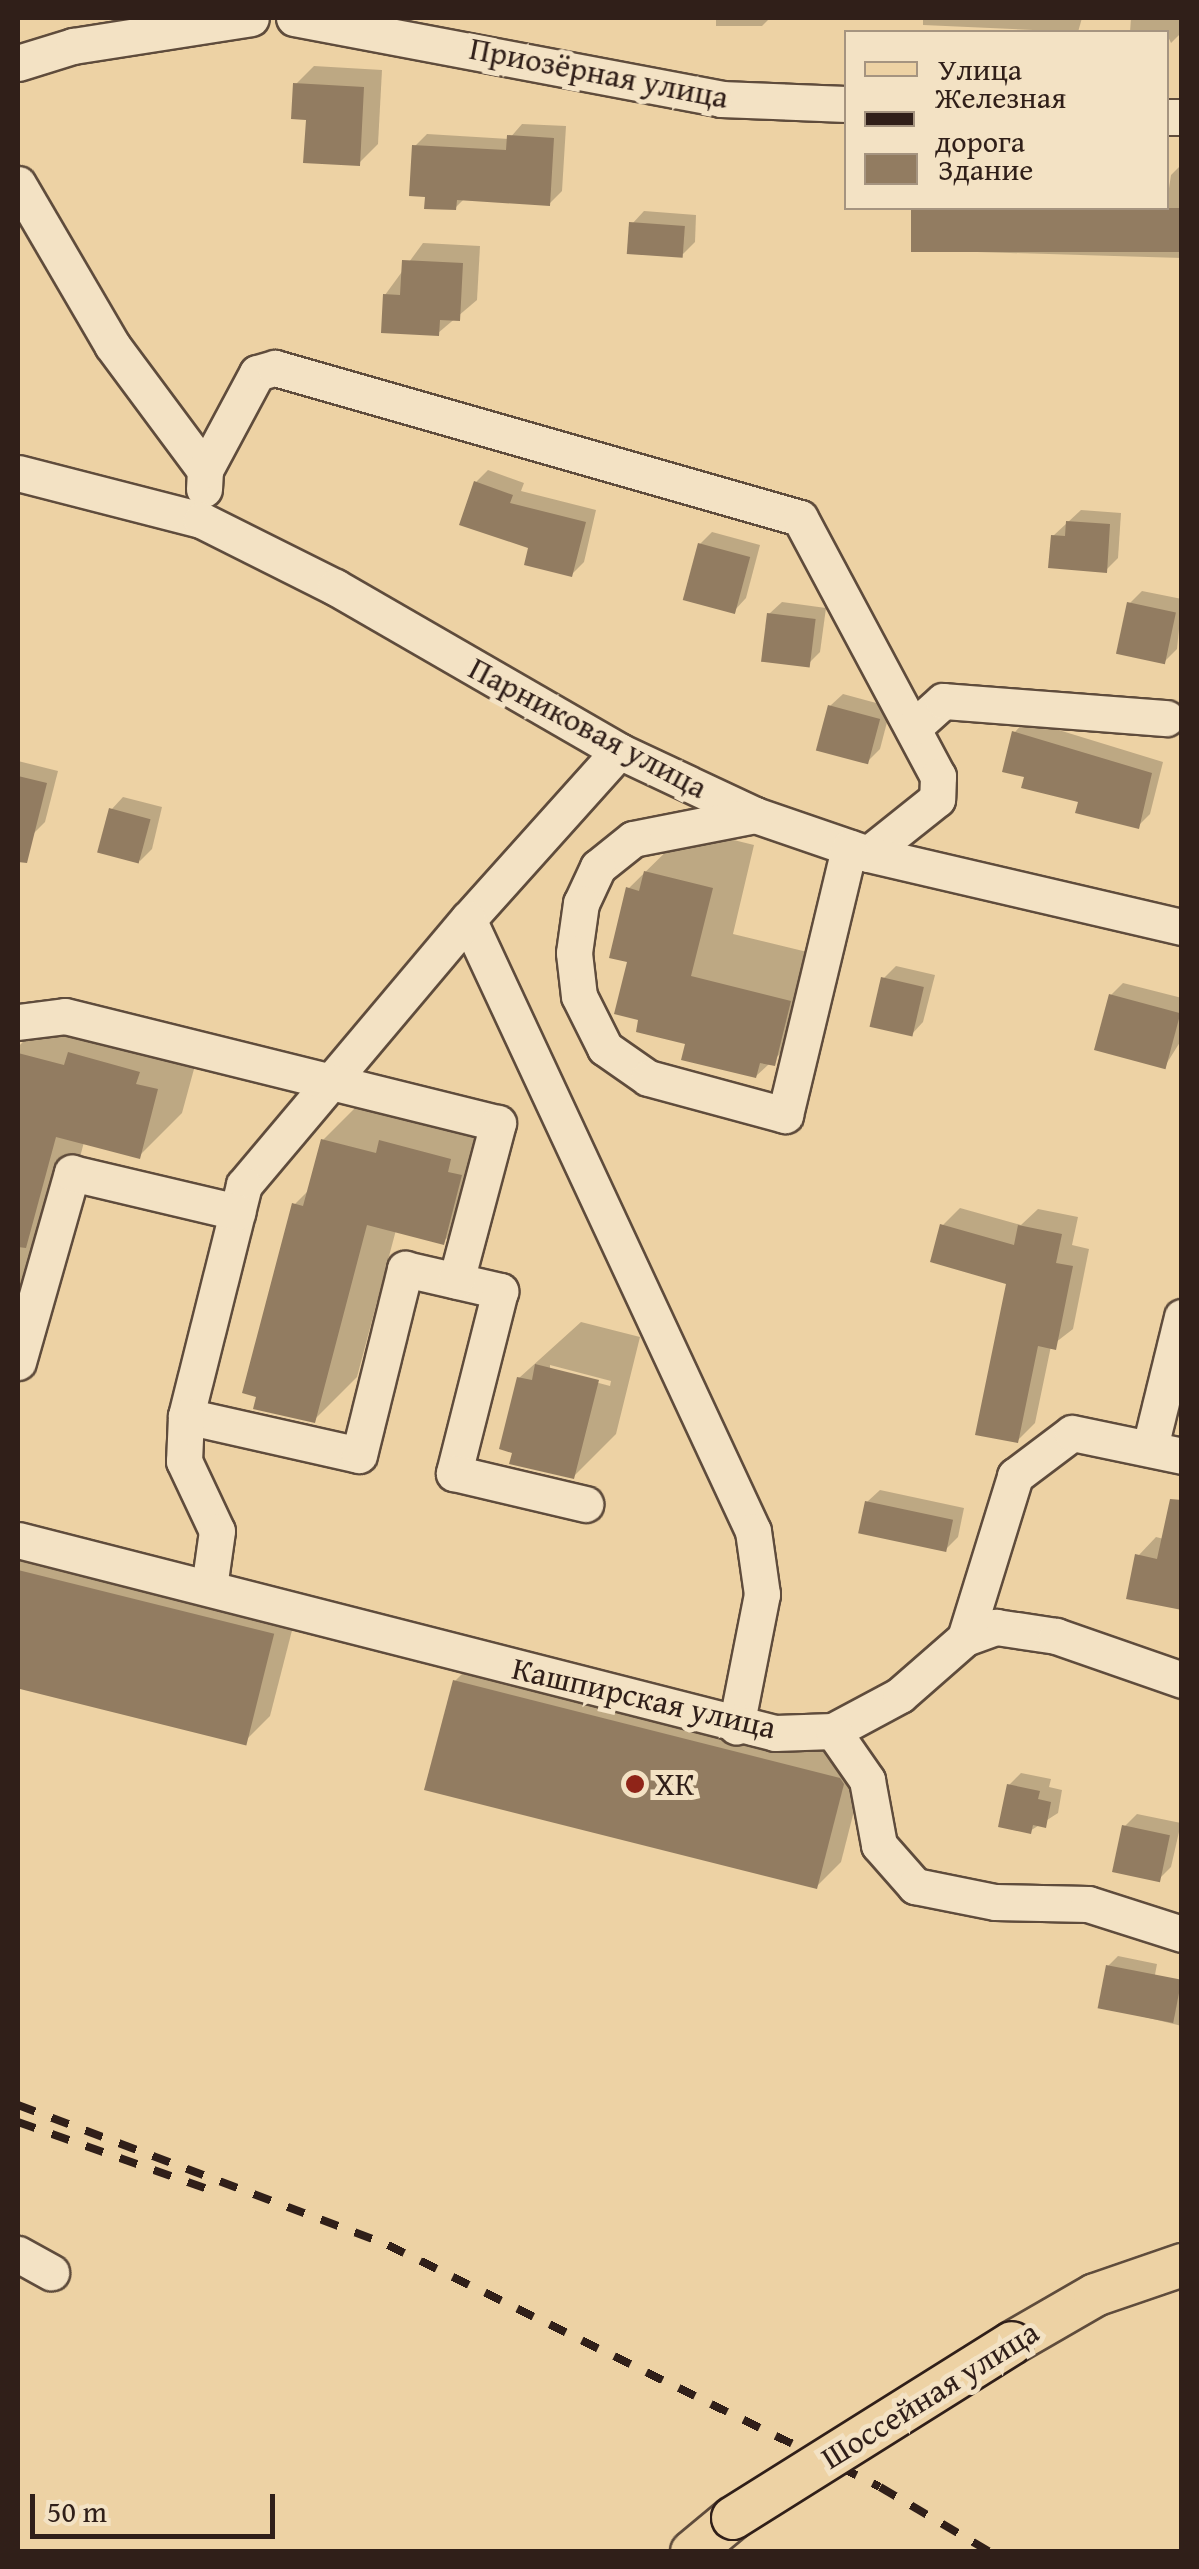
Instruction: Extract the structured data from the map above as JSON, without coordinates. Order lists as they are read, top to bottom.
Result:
{
  "streets": {
    "main road": ["Шоссейная улица"],
    "street": ["Приозёрная улица", "Парниковая улица", "Кашпирская улица"]
  },
  "places": ["ХК"],
  "legend": ["Улица", "Железная дорога", "Здание"],
  "scale_bar": "50 m"
}
